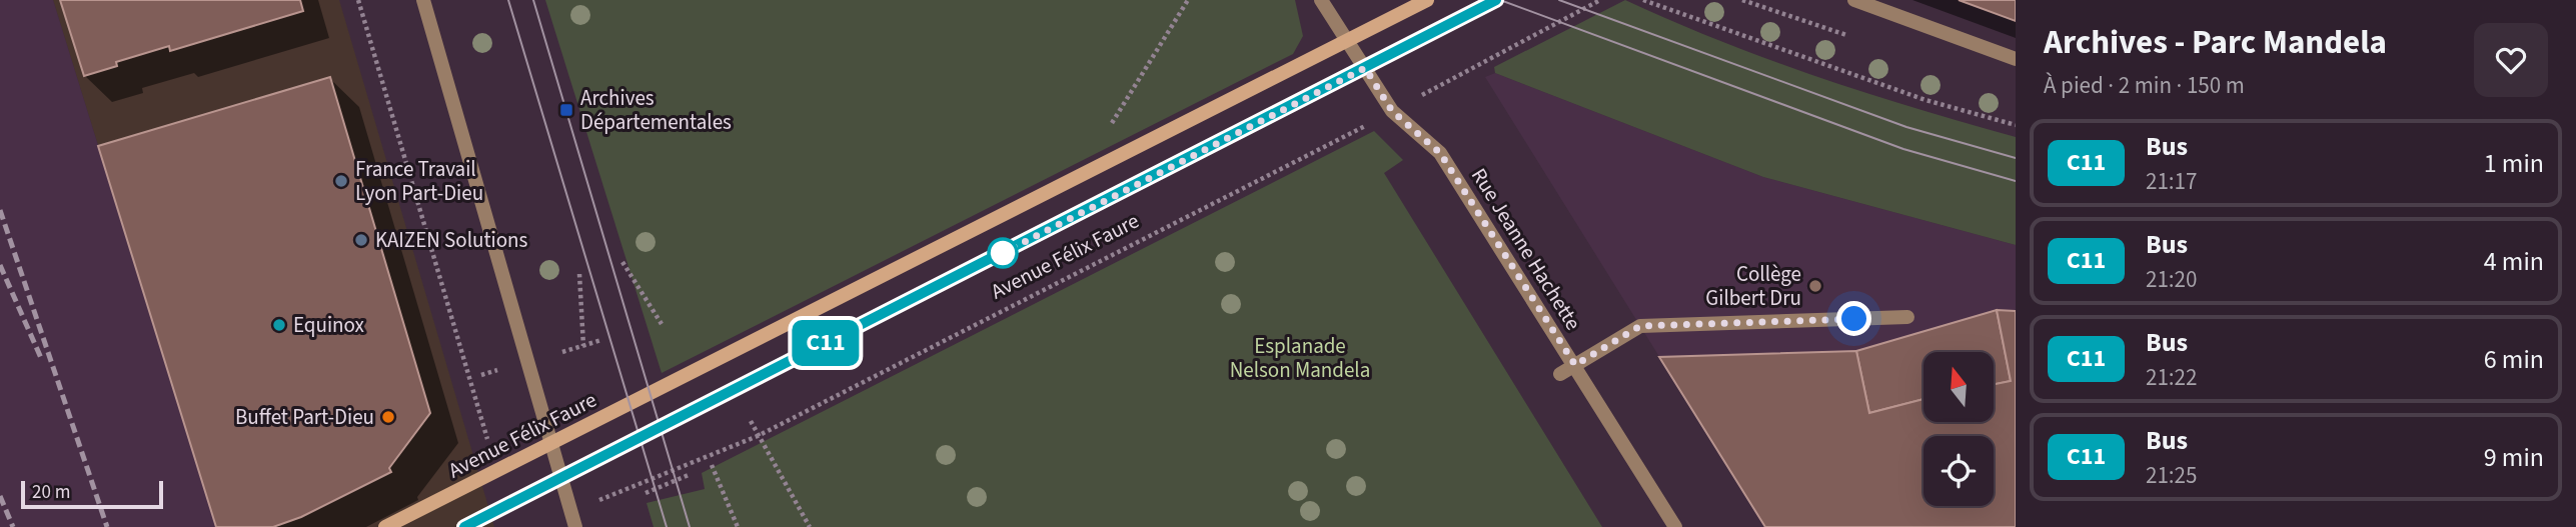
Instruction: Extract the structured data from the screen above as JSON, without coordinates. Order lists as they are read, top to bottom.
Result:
{
  "streets": {
    "main road": ["Avenue Félix Faure"],
    "street": ["Rue Jeanne Hachette"]
  },
  "crossings": [
    ["Rue Jeanne Hachette", "Avenue Félix Faure"]
  ],
  "parks": ["Esplanade Nelson Mandela"],
  "places": {
    "transit": ["Archives Départementales"],
    "other": [
      "France Travail Lyon Part-Dieu",
      "KAIZEN Solutions",
      "Collège Gilbert Dru",
      "Equinox",
      "Buffet Part-Dieu"
    ]
  },
  "lines": ["bus line C11"],
  "scale_bar": "20 m",
  "north": "top",
  "page": {
    "on_map": "C11",
    "heading": ["Archives - Parc Mandela", "À pied · 2 min · 150 m"],
    "list": [
      {
        "mark": "C11",
        "name": "Bus",
        "note": "21:17",
        "value": "1 min"
      },
      {
        "mark": "C11",
        "name": "Bus",
        "note": "21:20",
        "value": "4 min"
      },
      {
        "mark": "C11",
        "name": "Bus",
        "note": "21:22",
        "value": "6 min"
      },
      {
        "mark": "C11",
        "name": "Bus",
        "note": "21:25",
        "value": "9 min"
      }
    ],
    "scale": "20 m"
  }
}
